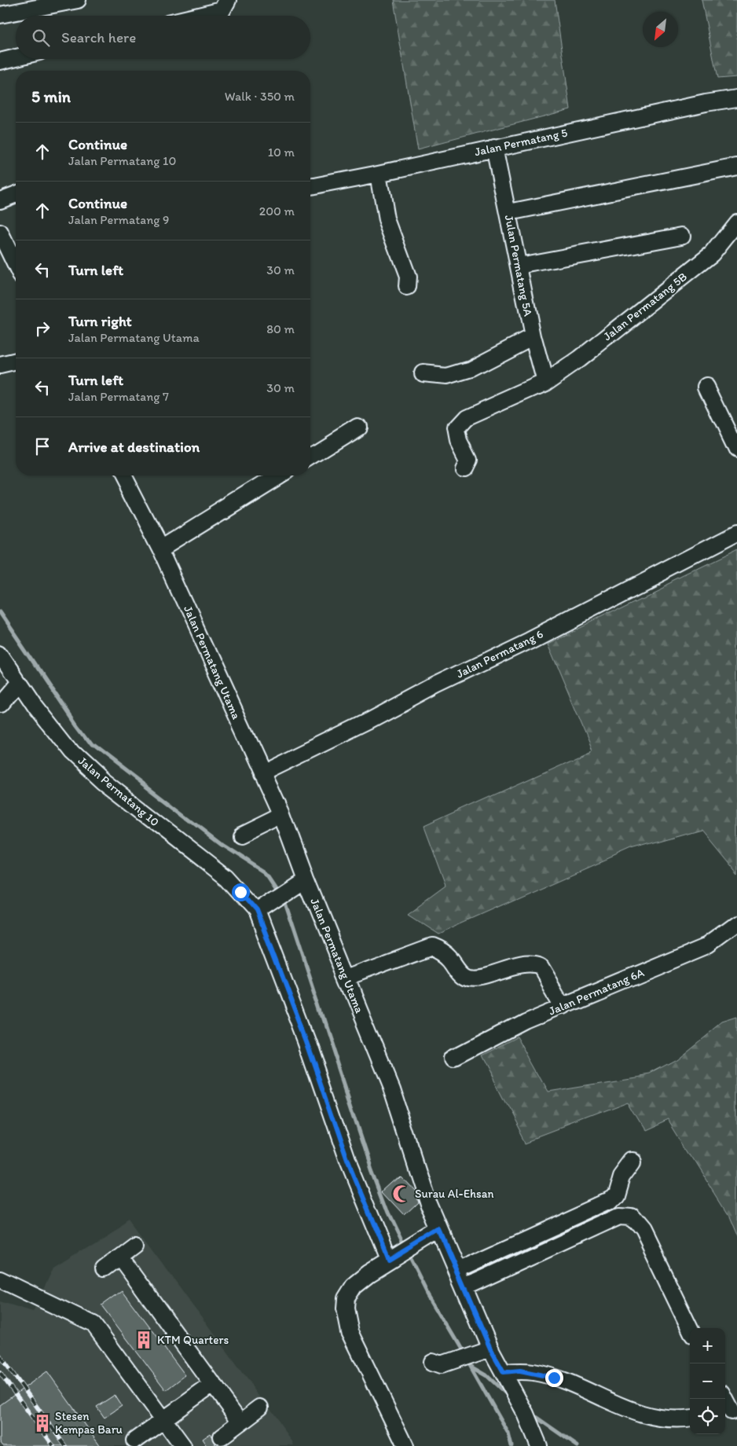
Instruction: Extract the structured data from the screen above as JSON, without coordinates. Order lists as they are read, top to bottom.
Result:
{
  "streets": {
    "street": [
      "Jalan Permatang 5",
      "Julan Permatang 5A",
      "Jalan Permatang 5B",
      "Jalan Permatang 6",
      "Jalan Permatang Utama",
      "Jalan Permatang 10",
      "Jalan Permatang 6A"
    ]
  },
  "crossings": [
    ["Jalan Permatang 5", "Julan Permatang 5A"],
    ["Julan Permatang 5A", "Jalan Permatang 5B"],
    ["Jalan Permatang 6", "Jalan Permatang Utama"]
  ],
  "places": {
    "mosque": ["Surau Al-Ehsan"],
    "building": ["KTM Quarters", "Stesen Kempas Baru"]
  },
  "north": "bottom left",
  "page": {
    "search": "Search here",
    "heading": ["5 min", "Walk · 350 m"],
    "list": [
      ["Continue", "Jalan Permatang 10", "10 m"],
      ["Continue", "Jalan Permatang 9", "200 m"],
      ["Turn left", "30 m"],
      ["Turn right", "Jalan Permatang Utama", "80 m"],
      ["Turn left", "Jalan Permatang 7", "30 m"],
      "Arrive at destination"
    ],
    "map_buttons": ["+", "−"]
  }
}
